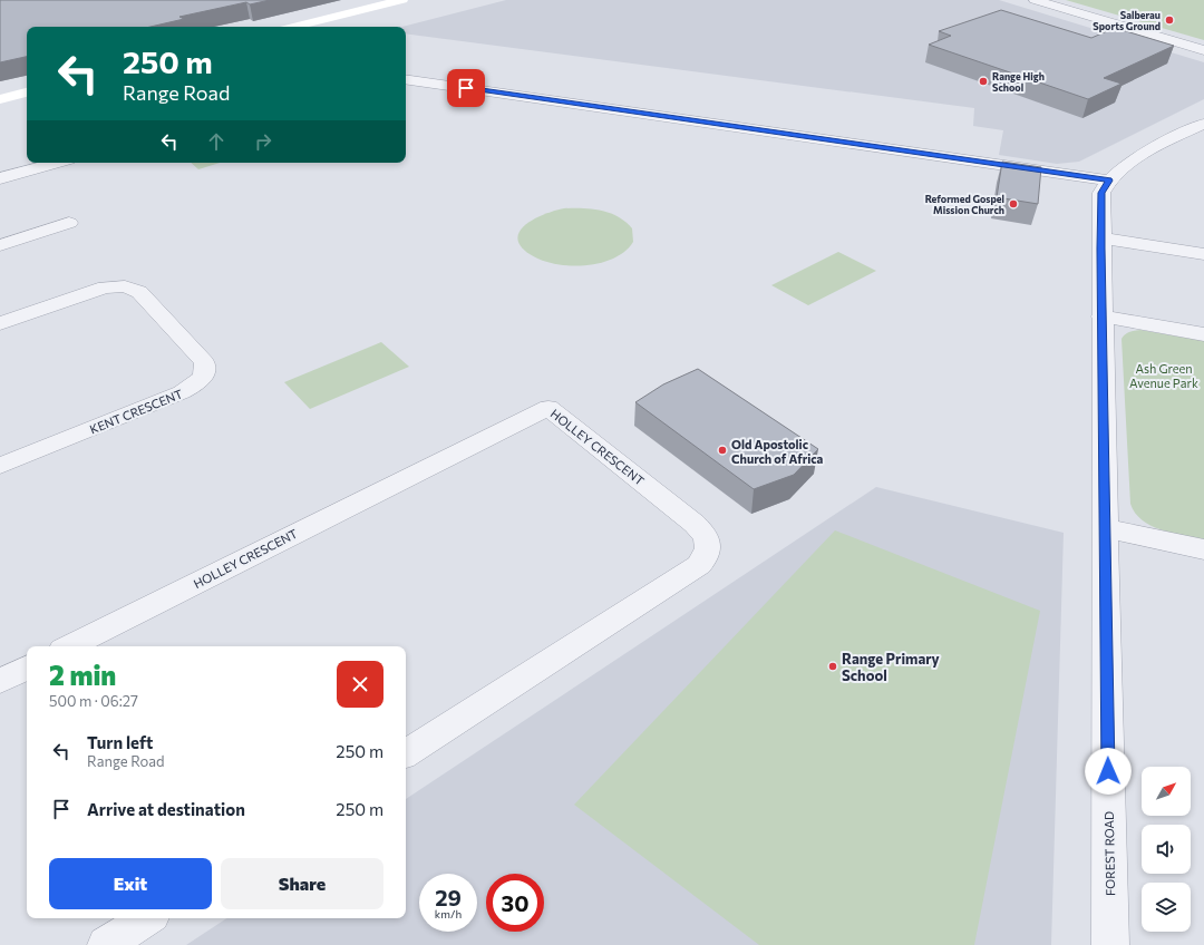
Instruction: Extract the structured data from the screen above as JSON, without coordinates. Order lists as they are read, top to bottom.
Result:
{
  "streets": {
    "street": ["KENT CRESCENT", "HOLLEY CRESCENT", "FOREST ROAD"]
  },
  "parks": ["Ash Green Avenue Park"],
  "places": [
    "Salberau Sports Ground",
    "Range High School",
    "Reformed Gospel Mission Church",
    "Old Apostolic Church of Africa",
    "Range Primary School"
  ],
  "north": "top right",
  "page": {
    "turn": ["250 m", "Range Road"],
    "heading": ["2 min", "500 m · 06:27"],
    "list": [
      {
        "name": "Turn left",
        "note": "Range Road",
        "value": "250 m"
      },
      {
        "name": "Arrive at destination",
        "value": "250 m"
      }
    ],
    "buttons": ["Exit", "Share"],
    "speed": "29 km/h",
    "limit": "30"
  }
}
